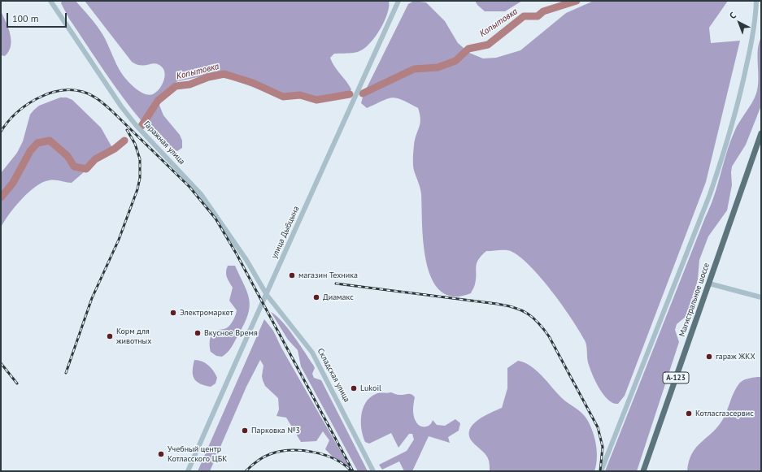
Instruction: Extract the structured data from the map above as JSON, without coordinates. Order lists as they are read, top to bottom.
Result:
{
  "streets": {
    "main road": ["Магистральное шоссе", "А-123"],
    "street": ["Гаражная улица", "улица Дыбцына", "Складская улица"]
  },
  "crossings": [
    ["Гаражная улица", "улица Дыбцына"],
    ["Гаражная улица", "Складская улица"],
    ["улица Дыбцына", "Складская улица"]
  ],
  "water": ["Копытовка"],
  "places": [
    "магазин Техника",
    "Диамакс",
    "Электромаркет",
    "Вкусное Время",
    "Корм для животных",
    "гараж ЖКХ",
    "Lukoil",
    "Котласгазсервис",
    "Парковка №3",
    "Учебный центр Котласского ЦБК"
  ],
  "scale_bar": "100 m",
  "north": "top left"
}
